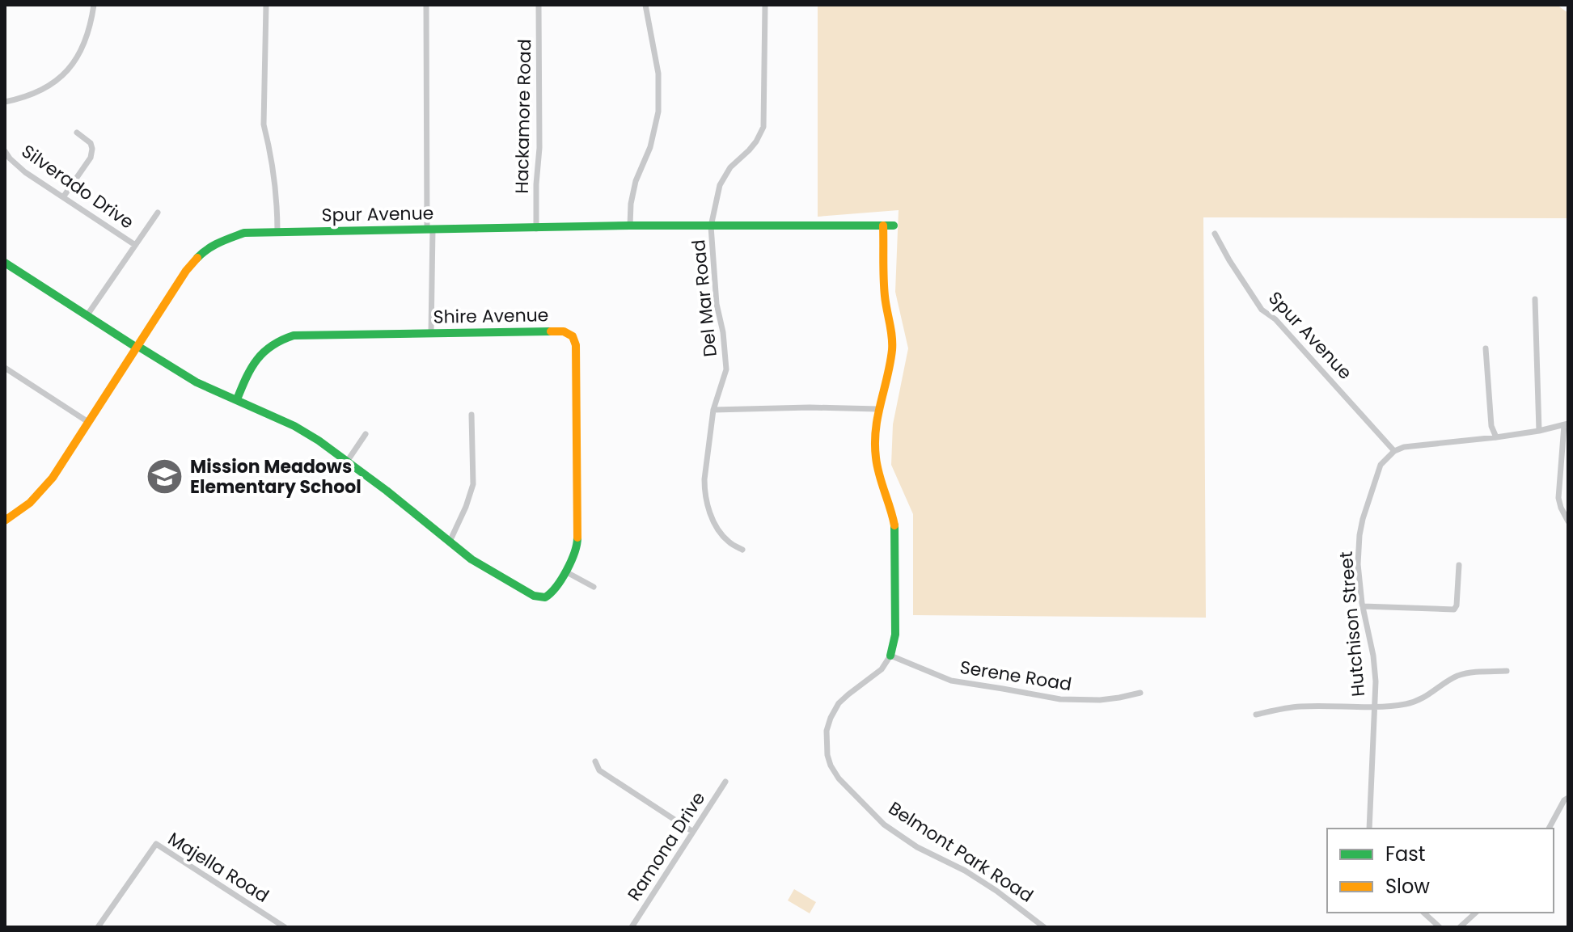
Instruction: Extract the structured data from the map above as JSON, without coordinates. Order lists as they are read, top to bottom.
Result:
{
  "streets": {
    "street": [
      "Hackamore Road",
      "Silverado Drive",
      "Spur Avenue",
      "Del Mar Road",
      "Shire Avenue",
      "Hutchison Street",
      "Serene Road",
      "Ramona Drive",
      "Belmont Park Road",
      "Majella Road"
    ]
  },
  "crossings": [
    ["Hackamore Road", "Spur Avenue"],
    ["Spur Avenue", "Del Mar Road"],
    ["Spur Avenue", "Hutchison Street"],
    ["Serene Road", "Belmont Park Road"]
  ],
  "places": {
    "school or university": ["Mission Meadows Elementary School"]
  },
  "legend": ["Fast", "Slow"]
}
